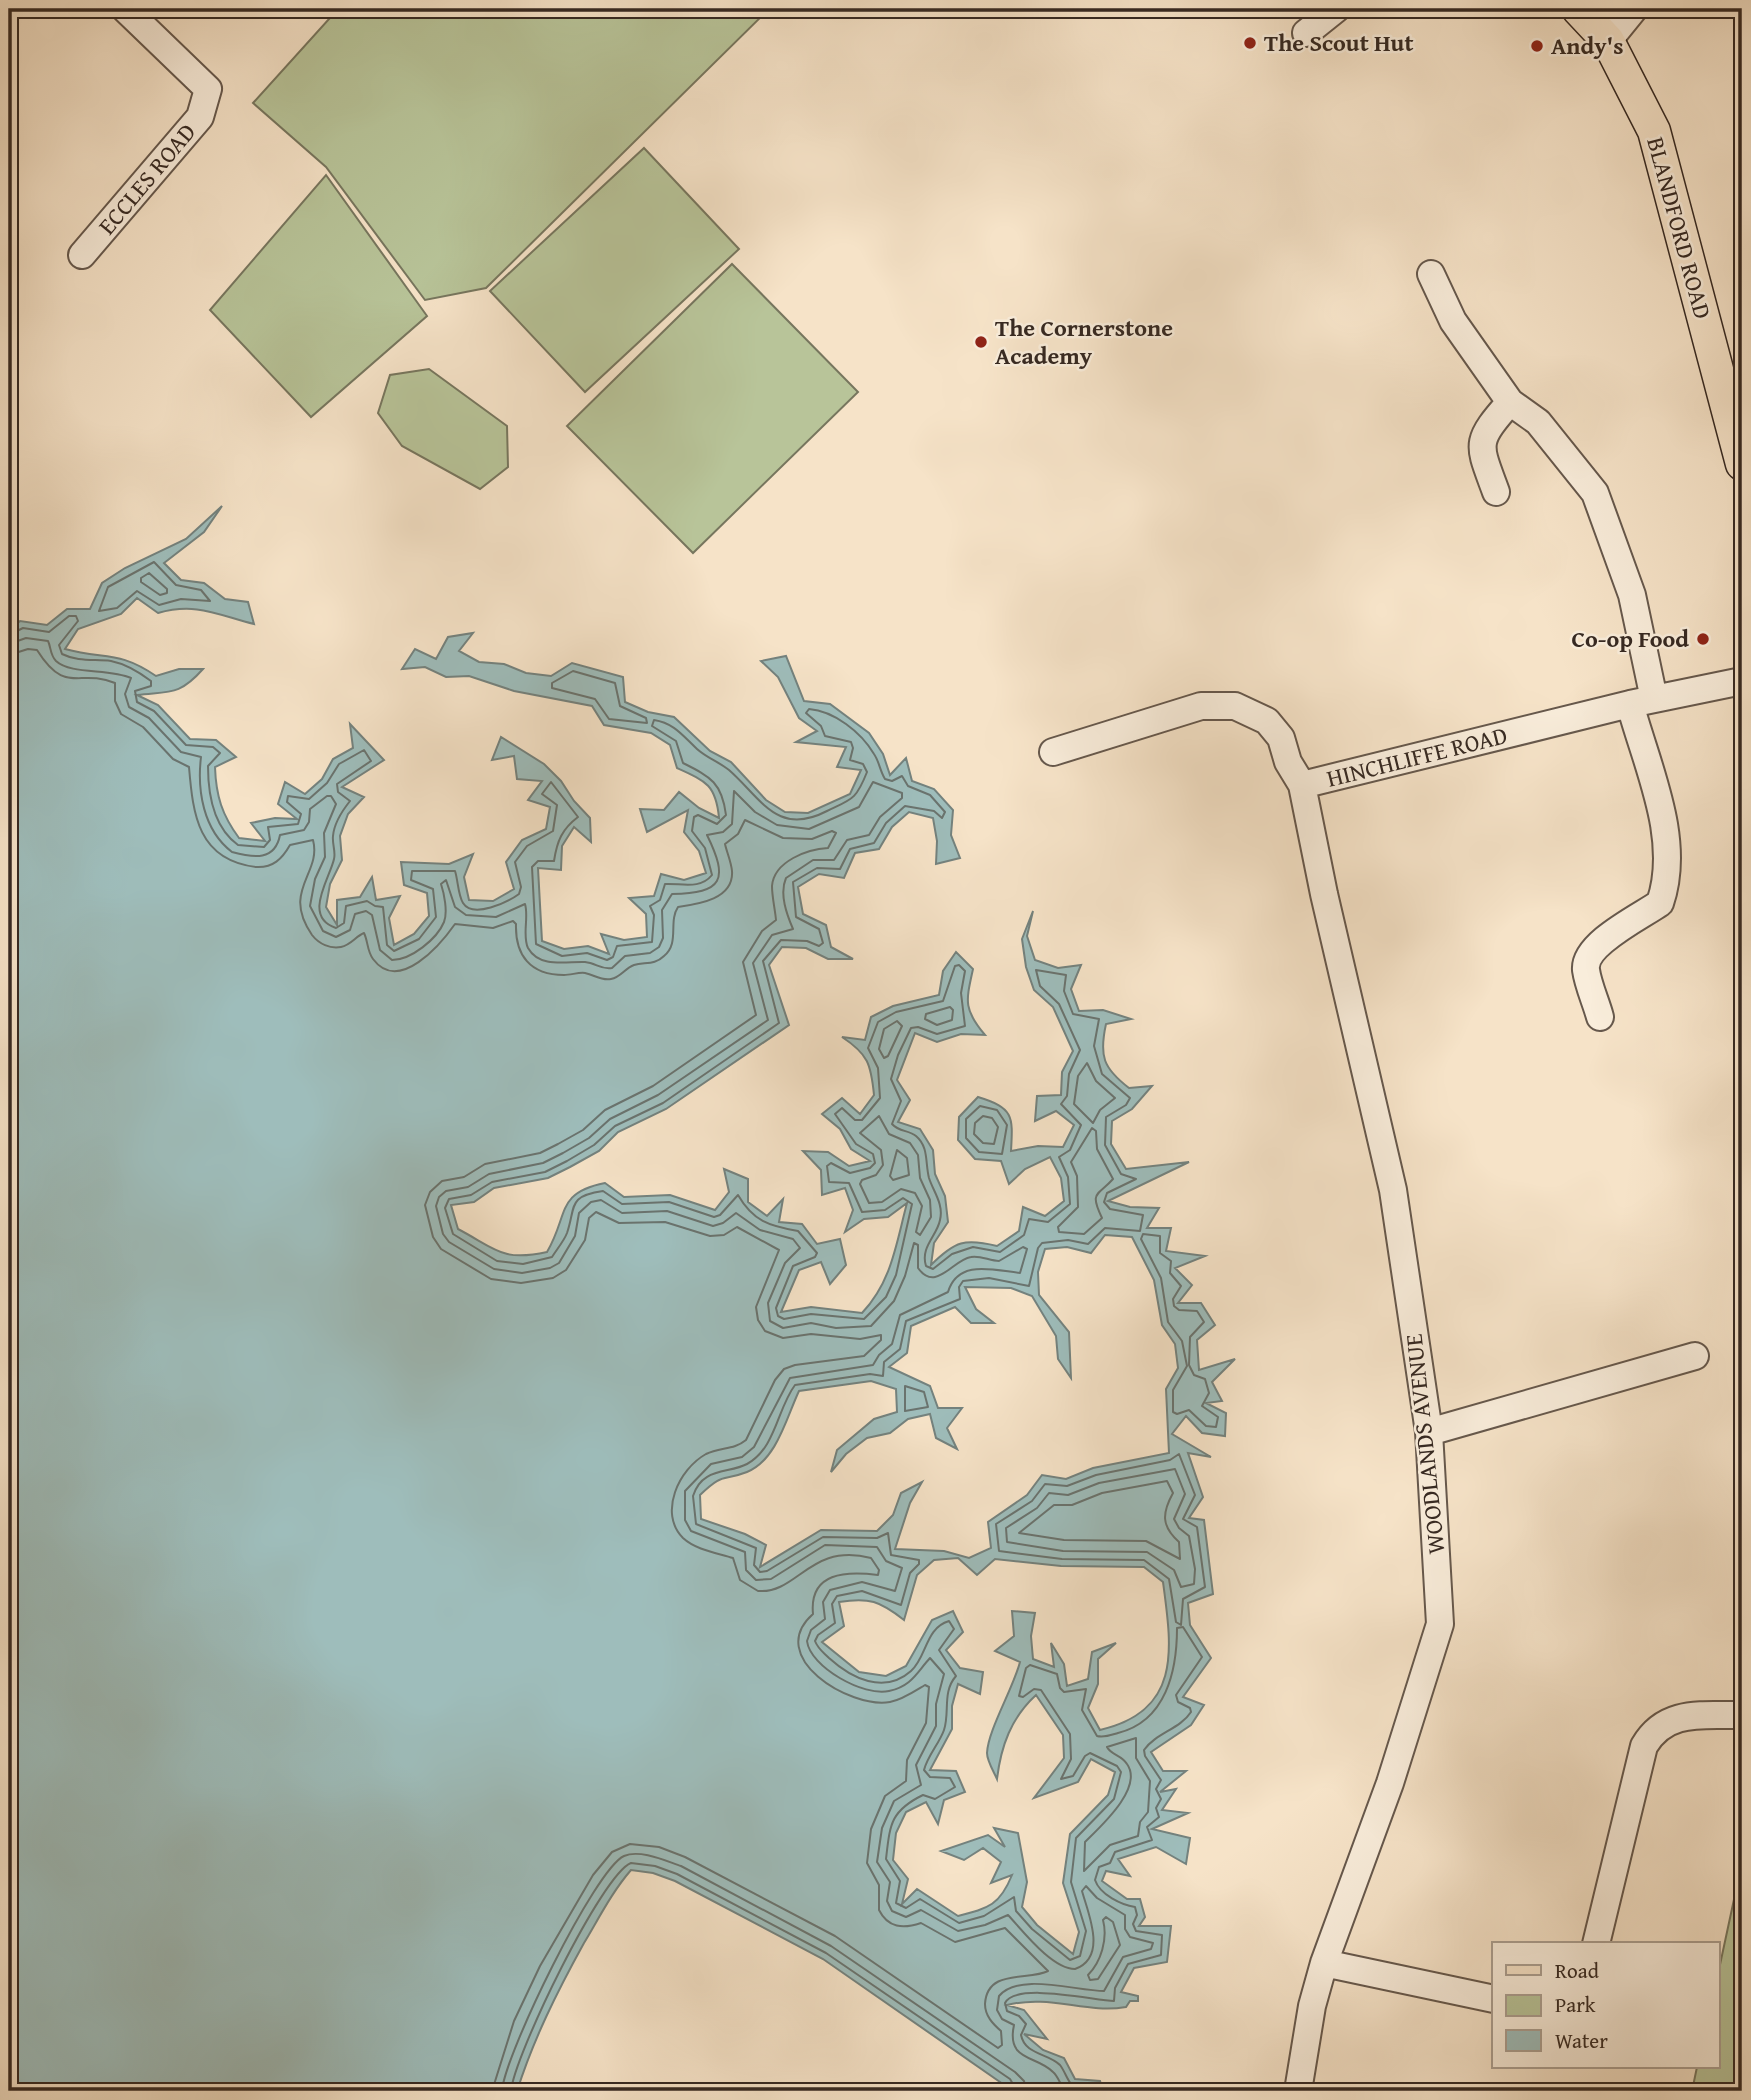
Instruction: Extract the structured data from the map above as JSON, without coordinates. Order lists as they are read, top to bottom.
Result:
{
  "streets": {
    "main road": ["BLANDFORD ROAD"],
    "street": ["ECCLES ROAD", "HINCHLIFFE ROAD", "WOODLANDS AVENUE"]
  },
  "crossings": [
    ["HINCHLIFFE ROAD", "WOODLANDS AVENUE"]
  ],
  "places": [
    "The Scout Hut",
    "Andy's",
    "The Cornerstone Academy",
    "Co-op Food"
  ],
  "legend": ["Road", "Park", "Water"]
}
